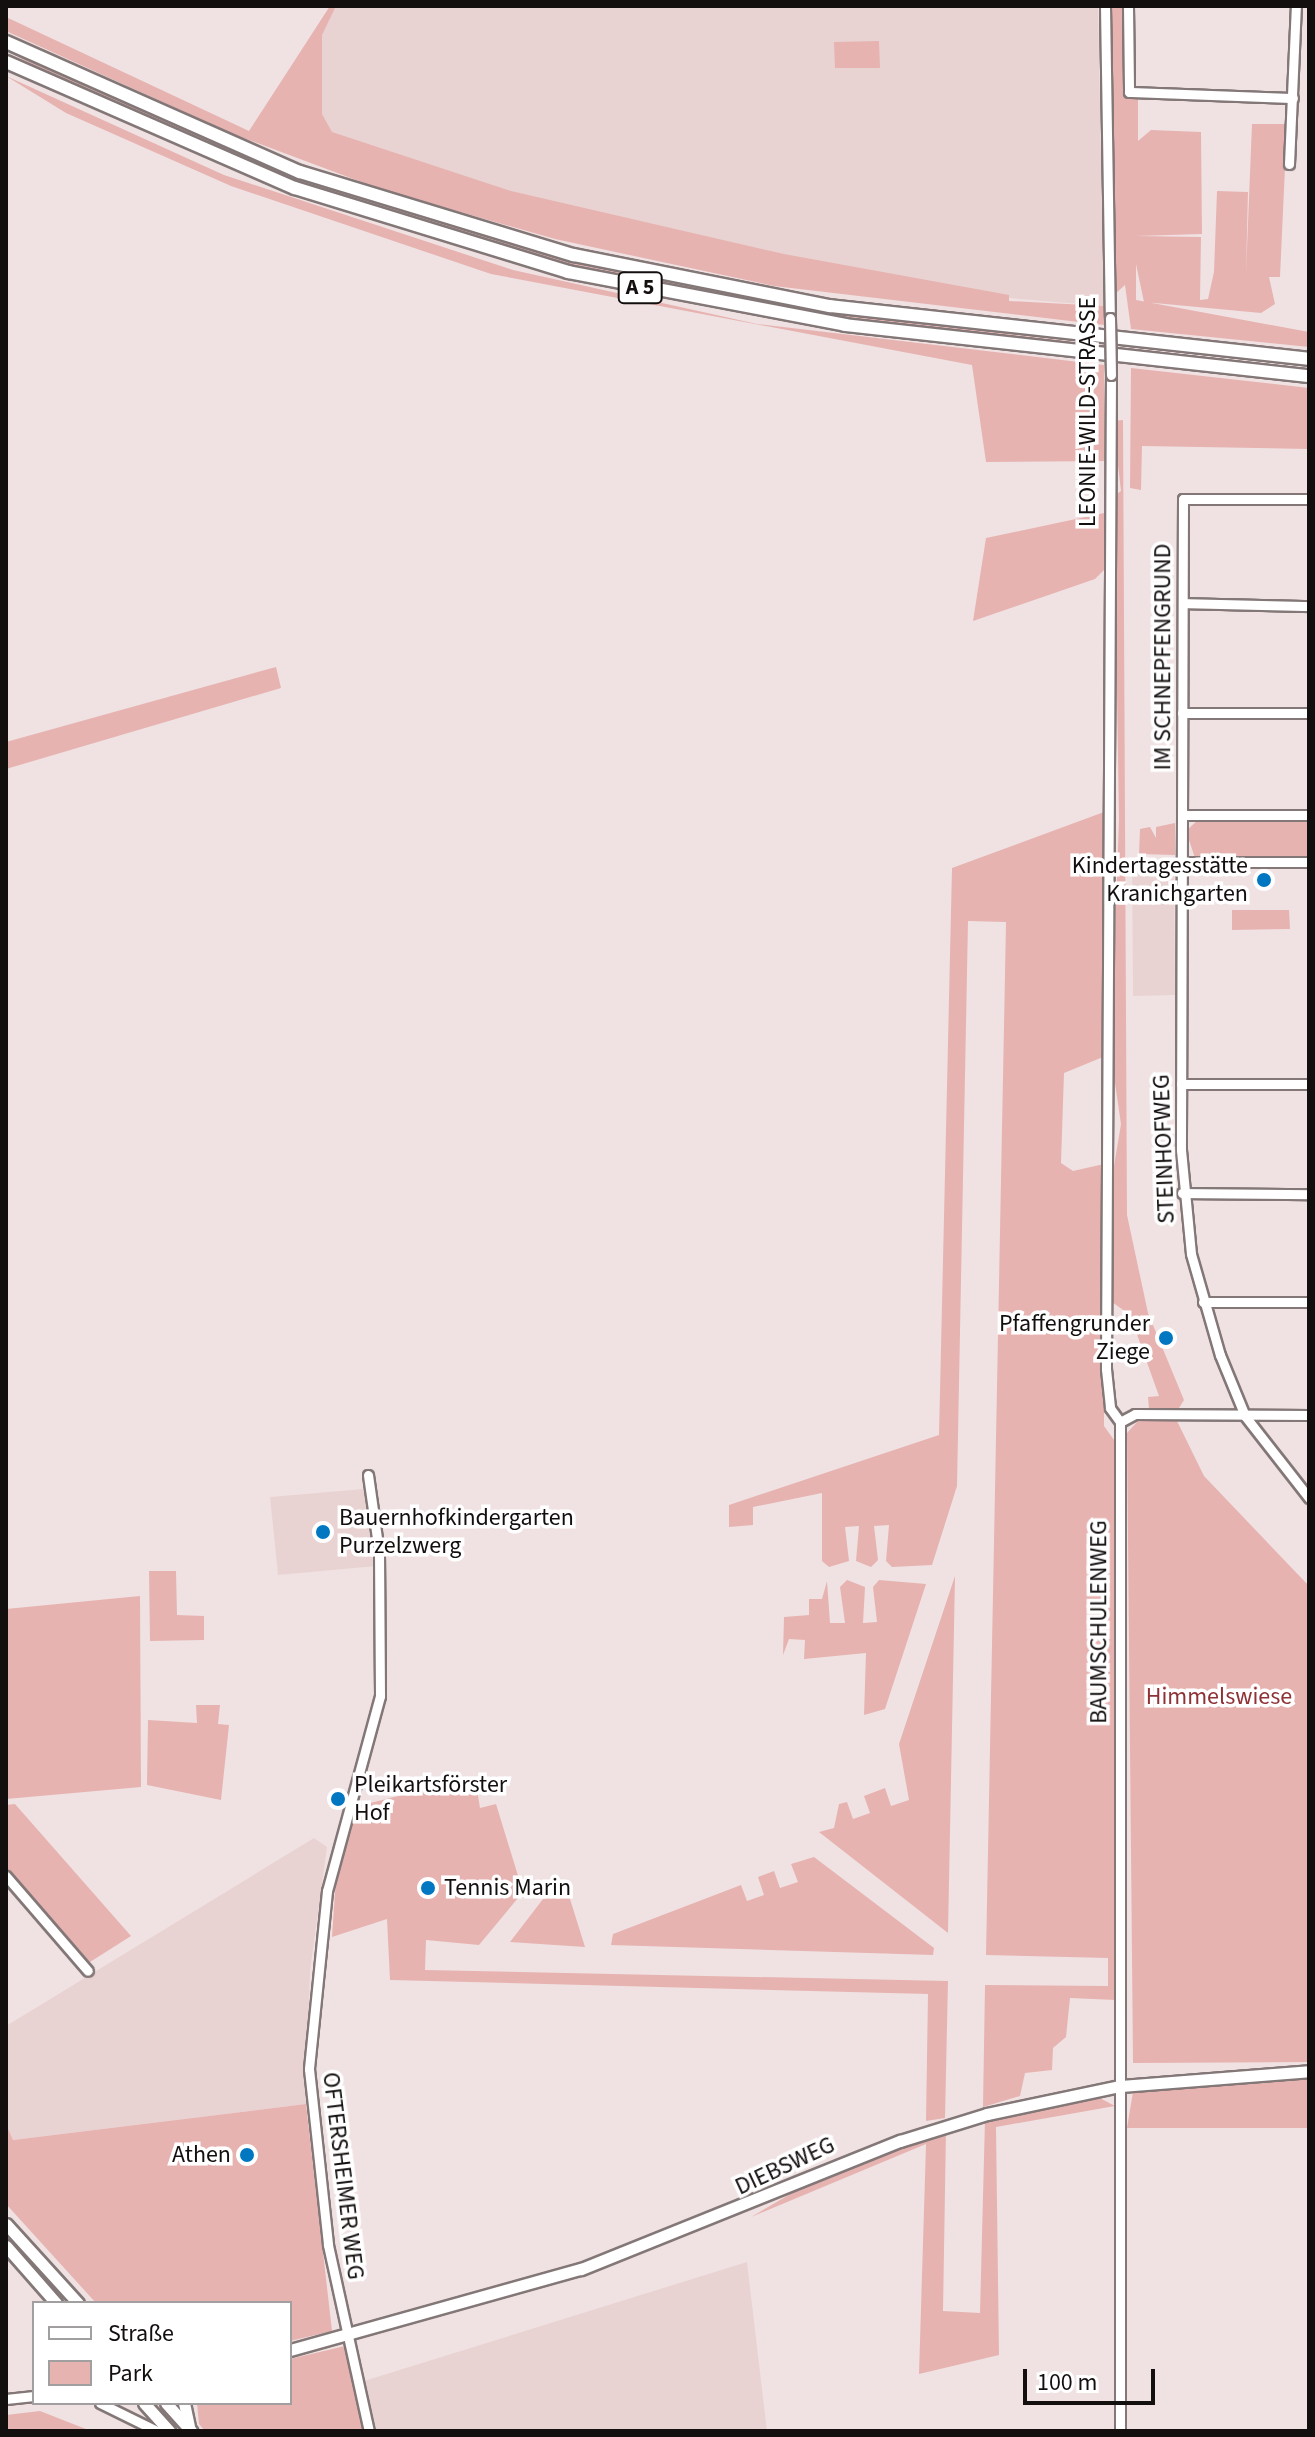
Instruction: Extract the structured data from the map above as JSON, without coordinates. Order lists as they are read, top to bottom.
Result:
{
  "streets": {
    "highway": ["A 5"],
    "main road": ["DIEBSWEG"],
    "street": [
      "LEONIE-WILD-STRASSE",
      "IM SCHNEPFENGRUND",
      "STEINHOFWEG",
      "BAUMSCHULENWEG",
      "OFTERSHEIMER WEG"
    ]
  },
  "crossings": [
    ["LEONIE-WILD-STRASSE", "BAUMSCHULENWEG"],
    ["IM SCHNEPFENGRUND", "STEINHOFWEG"],
    ["BAUMSCHULENWEG", "DIEBSWEG"],
    ["DIEBSWEG", "OFTERSHEIMER WEG"]
  ],
  "parks": ["Himmelswiese"],
  "places": [
    "Kindertagesstätte Kranichgarten",
    "Pfaffengrunder Ziege",
    "Bauernhofkindergarten Purzelzwerg",
    "Pleikartsförster Hof",
    "Tennis Marin",
    "Athen"
  ],
  "legend": ["Straße", "Park"],
  "scale_bar": "100 m"
}
